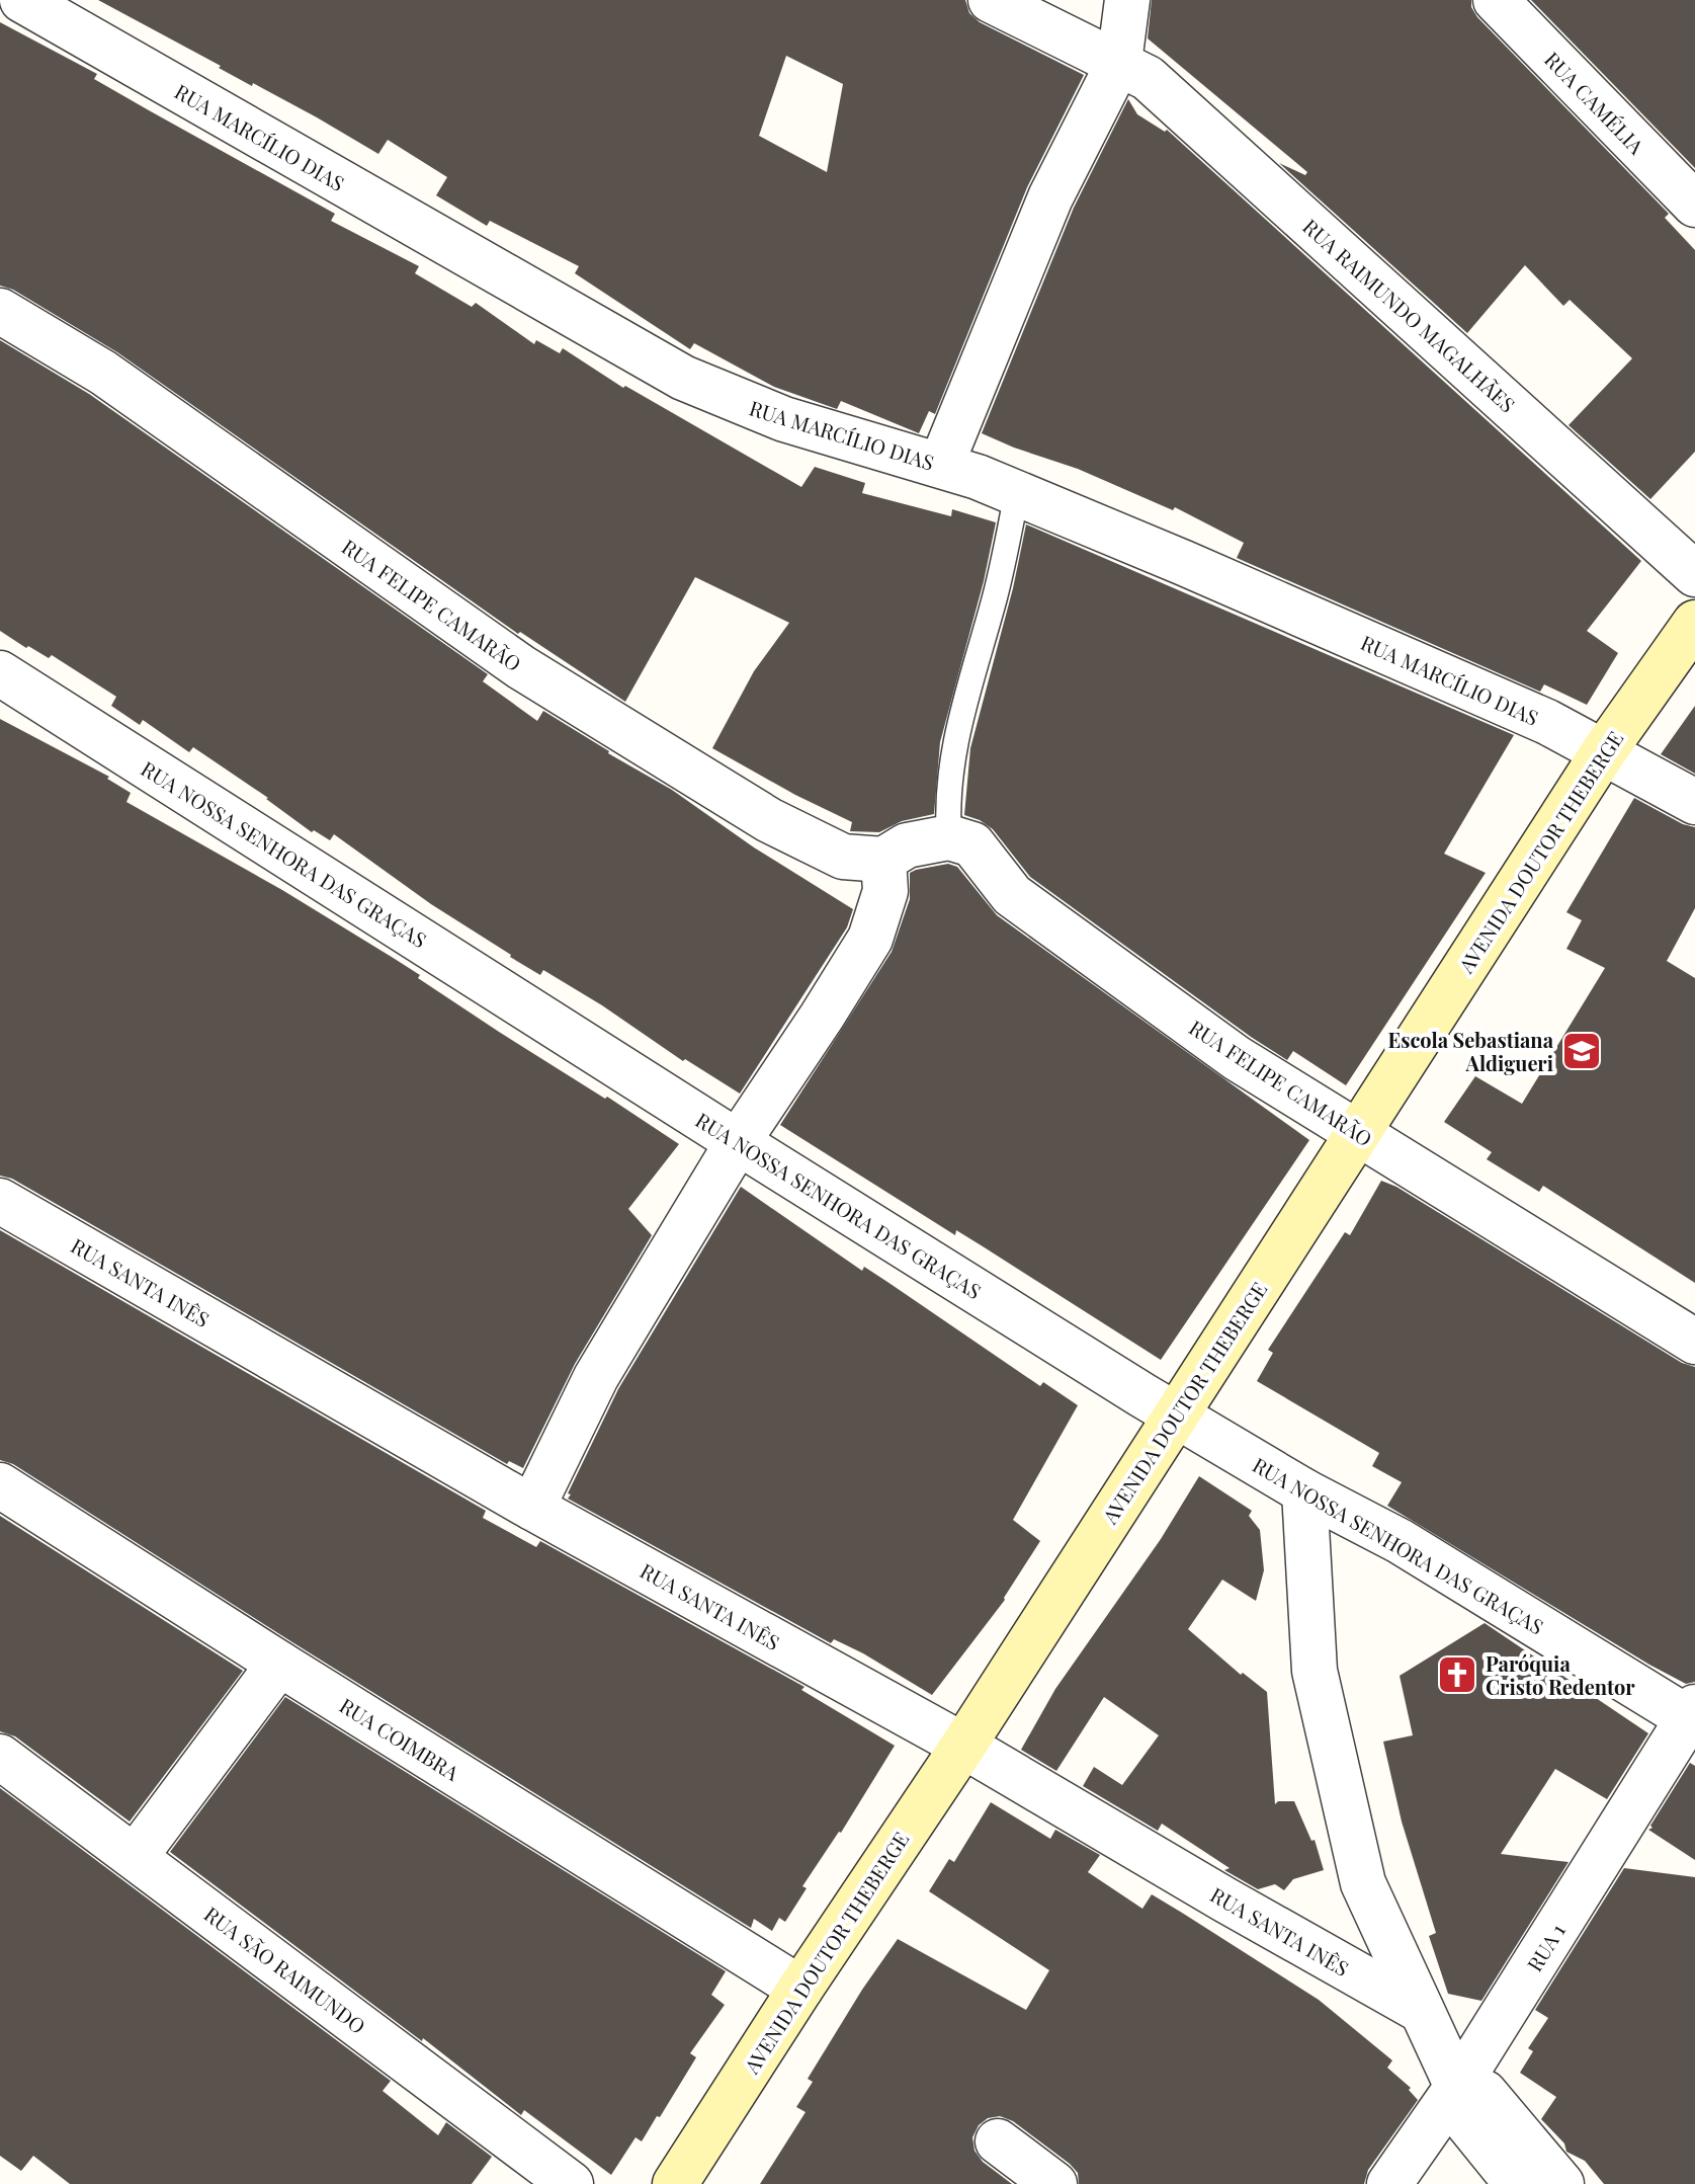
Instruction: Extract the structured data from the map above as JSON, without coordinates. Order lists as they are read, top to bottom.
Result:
{
  "streets": {
    "main road": ["AVENIDA DOUTOR THEBERGE"],
    "street": [
      "RUA CAMÉLIA",
      "RUA MARCÍLIO DIAS",
      "RUA RAIMUNDO MAGALHÃES",
      "RUA FELIPE CAMARÃO",
      "RUA NOSSA SENHORA DAS GRAÇAS",
      "RUA SANTA INÊS",
      "RUA COIMBRA",
      "RUA 1",
      "RUA SÃO RAIMUNDO"
    ]
  },
  "crossings": [
    ["RUA MARCÍLIO DIAS", "AVENIDA DOUTOR THEBERGE"],
    ["RUA FELIPE CAMARÃO", "AVENIDA DOUTOR THEBERGE"],
    ["AVENIDA DOUTOR THEBERGE", "RUA NOSSA SENHORA DAS GRAÇAS"],
    ["AVENIDA DOUTOR THEBERGE", "RUA SANTA INÊS"],
    ["AVENIDA DOUTOR THEBERGE", "RUA COIMBRA"],
    ["RUA NOSSA SENHORA DAS GRAÇAS", "RUA 1"]
  ],
  "places": {
    "school or university": ["Escola Sebastiana Aldigueri"],
    "church": ["Paróquia Cristo Redentor"]
  }
}
